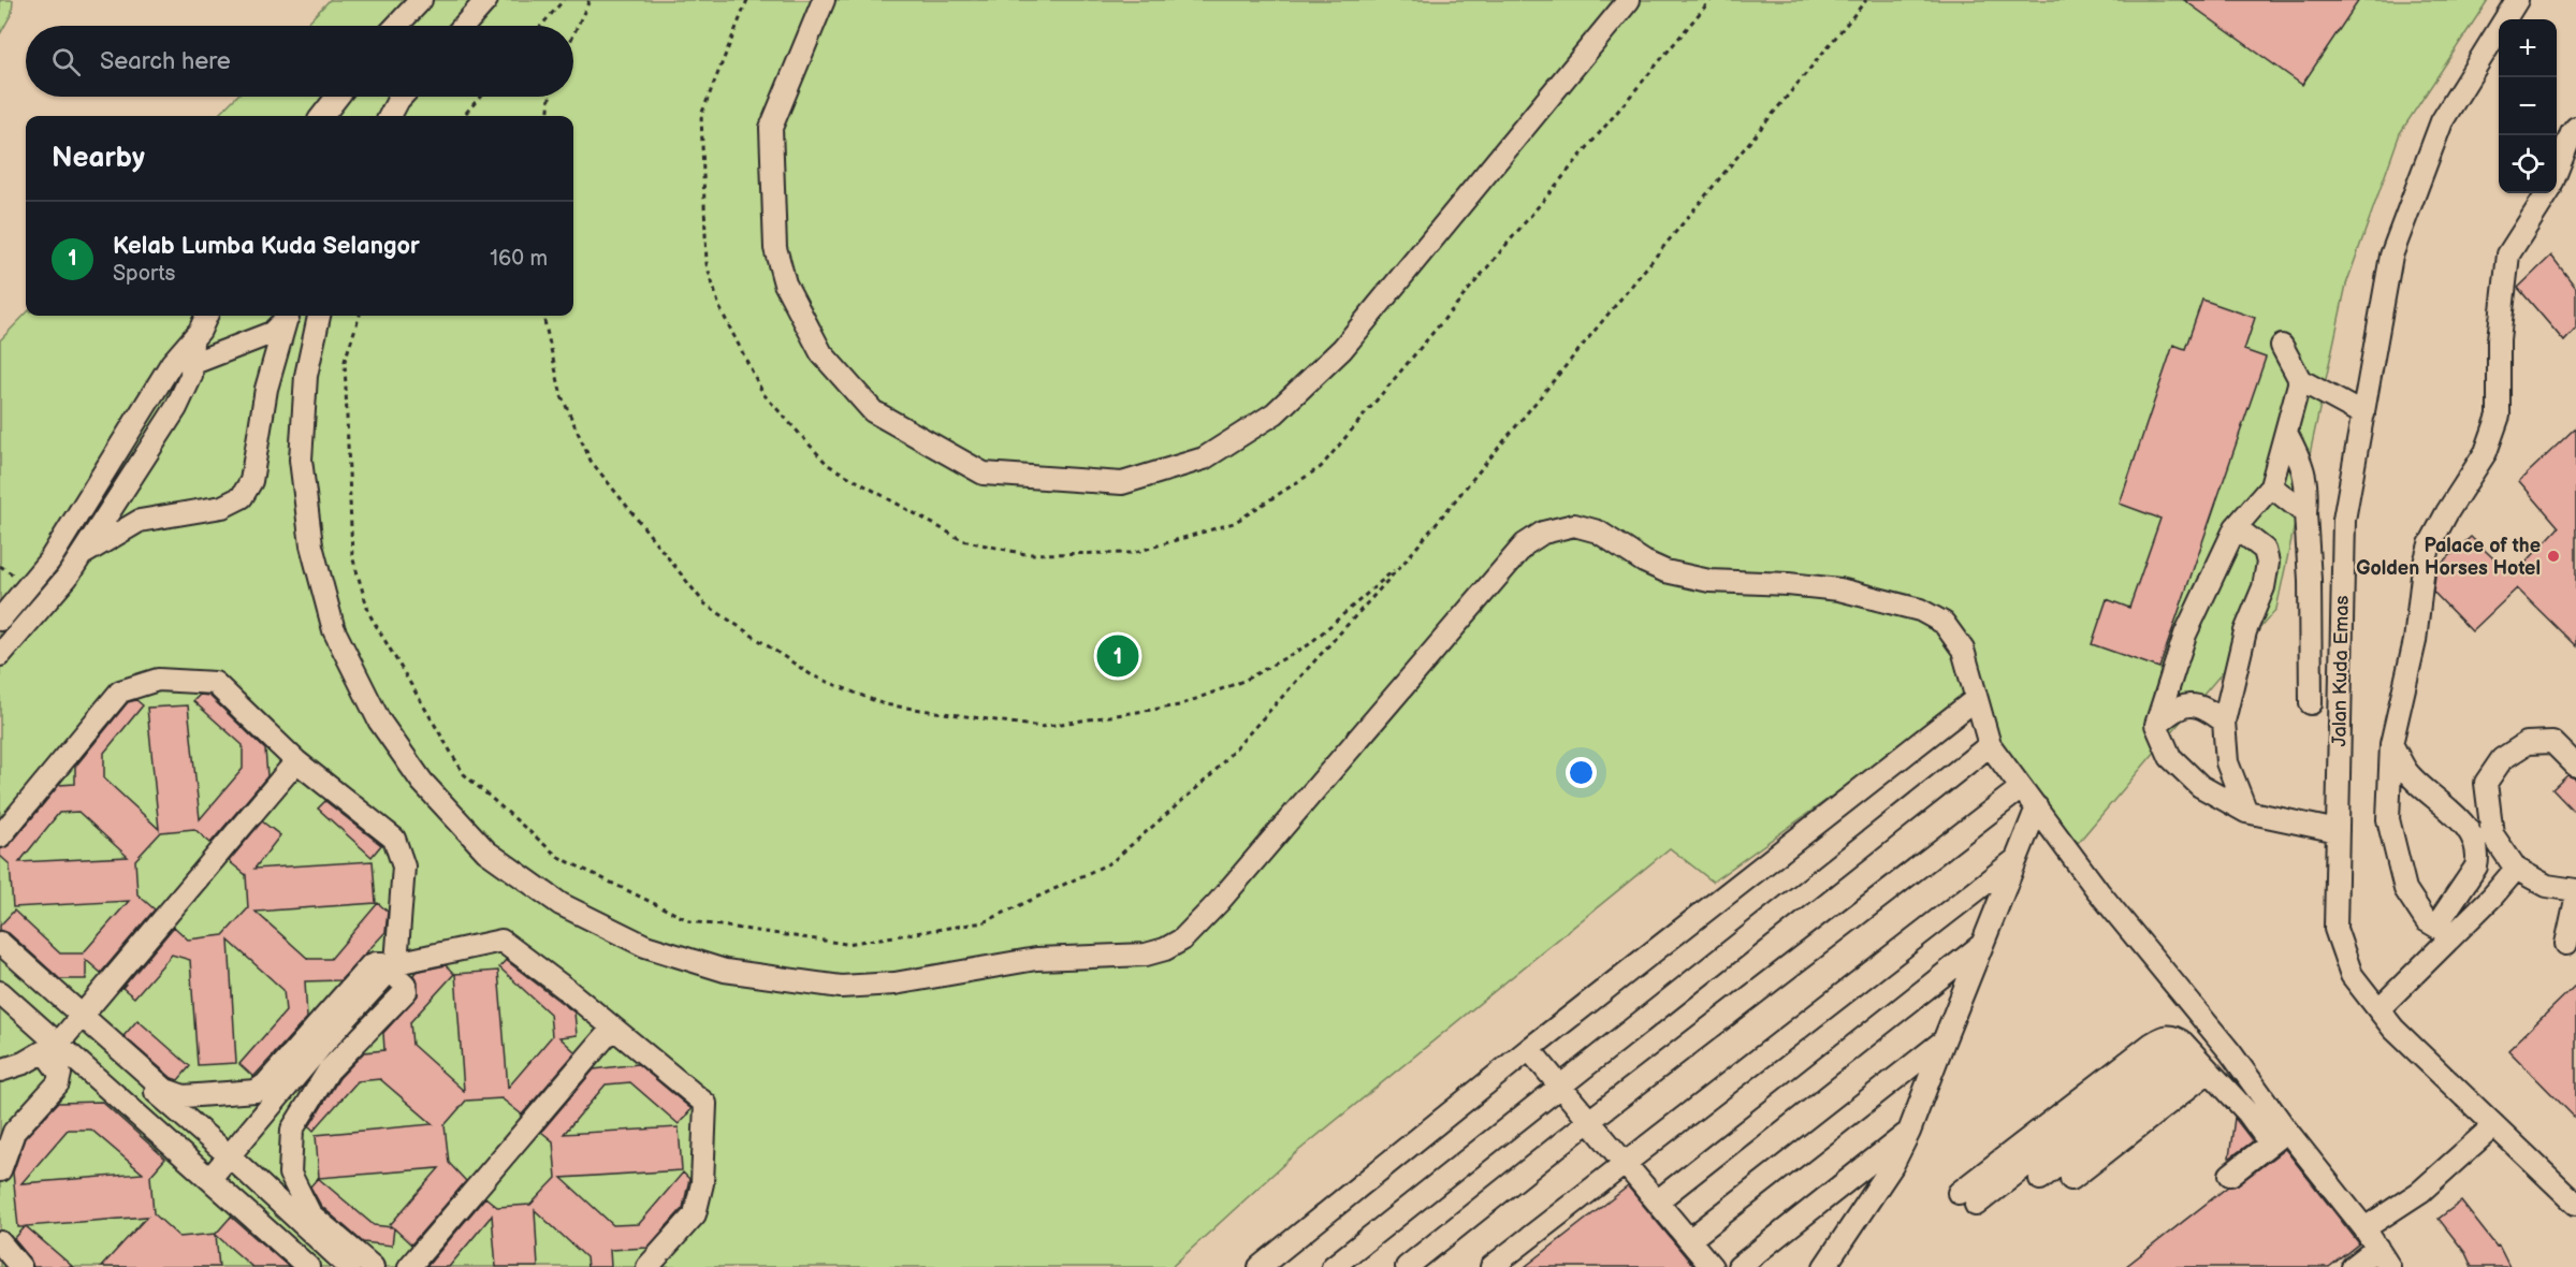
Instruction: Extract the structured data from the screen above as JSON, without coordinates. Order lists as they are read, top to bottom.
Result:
{
  "streets": {
    "street": ["Jalan Kuda Emas"]
  },
  "places": ["Palace of the Golden Horses Hotel"],
  "page": {
    "map_buttons": ["+", "−"],
    "search": "Search here",
    "heading": "Nearby",
    "list": [
      {
        "mark": "1",
        "name": "Kelab Lumba Kuda Selangor",
        "note": "Sports",
        "value": "160 m"
      }
    ],
    "pins": "1"
  }
}
